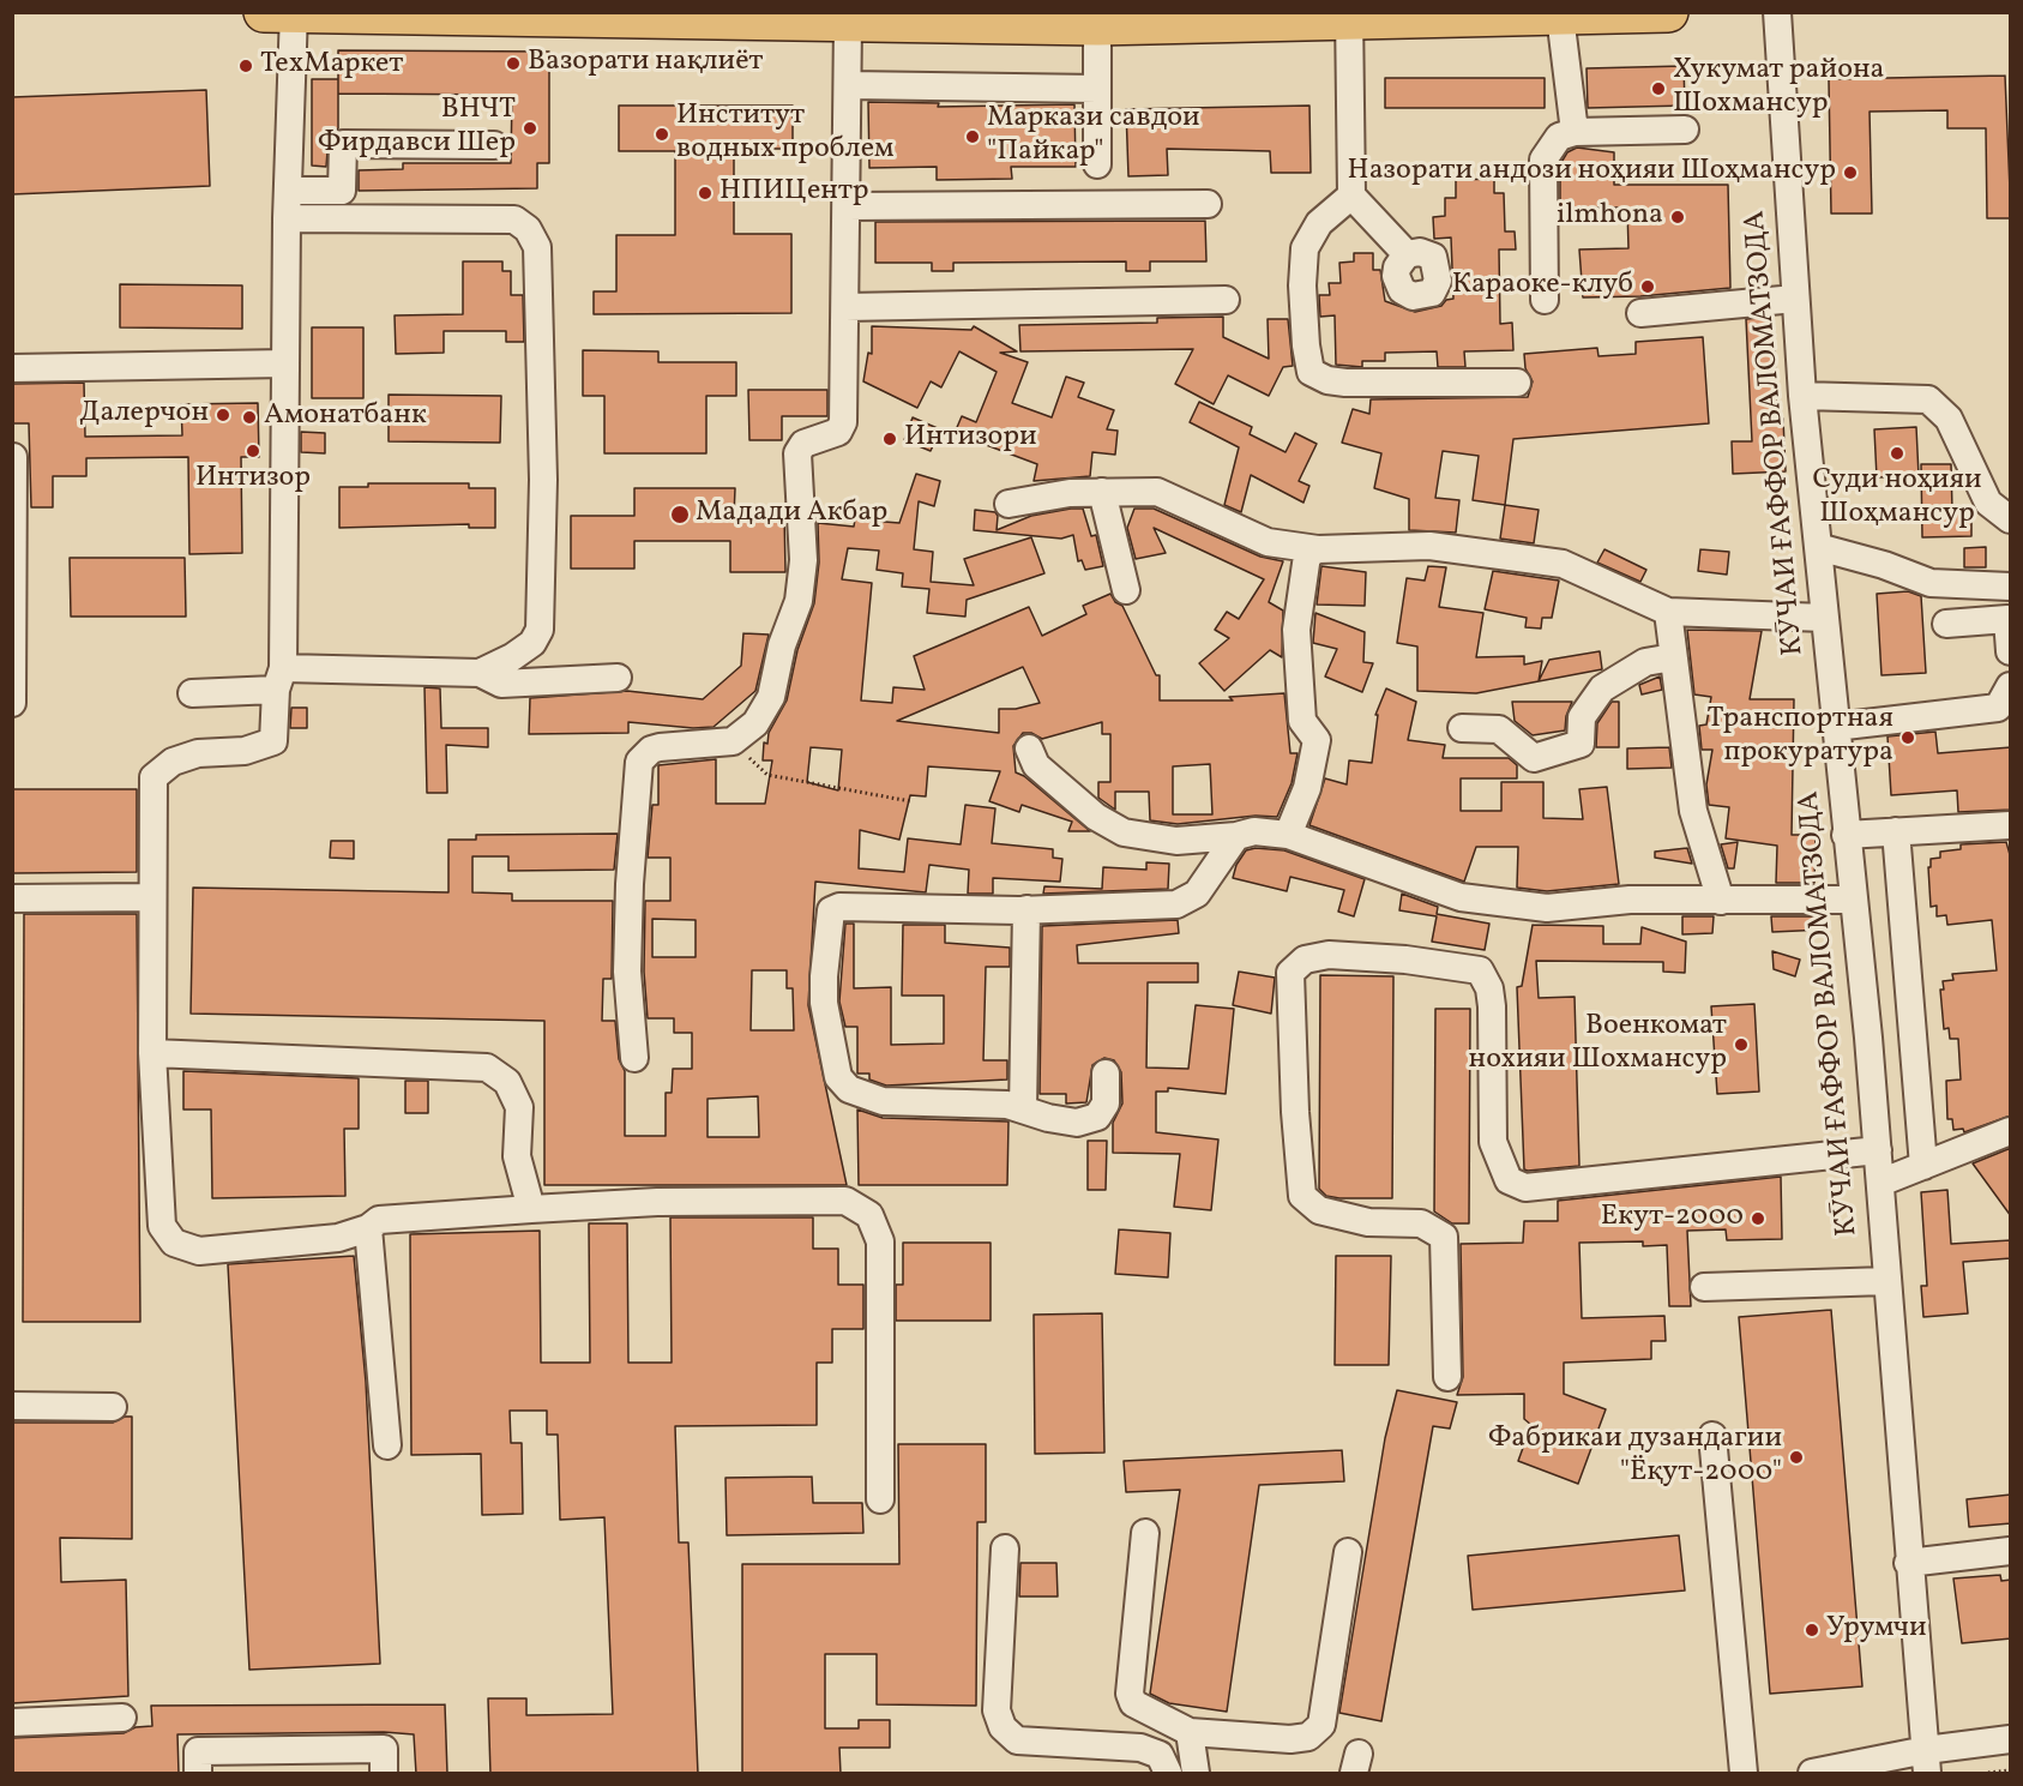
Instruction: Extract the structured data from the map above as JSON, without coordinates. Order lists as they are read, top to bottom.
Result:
{
  "streets": {
    "street": ["КӮЧАИ ҒАФФОР ВАЛОМАТЗОДА"]
  },
  "places": [
    "Вазорати нақлиёт",
    "ТехМаркет",
    "Хукумат района Шохмансур",
    "ВНЧТ Фирдавси Шер",
    "Институт водных проблем",
    "Маркази савдои \"Пайкар\"",
    "Назорати андози ноҳияи Шоҳмансур",
    "НПИЦентр",
    "ilmhona",
    "Караоке-клуб",
    "Далерчон",
    "Амонатбанк",
    "Интизори",
    "Интизор",
    "Суди ноҳияи Шоҳмансур",
    "Мадади Акбар",
    "Транспортная прокуратура",
    "Военкомат нохияи Шохмансур",
    "Екут-2000",
    "Фабрикаи дузандагии \"Ёқут-2000\"",
    "Урумчи"
  ]
}
